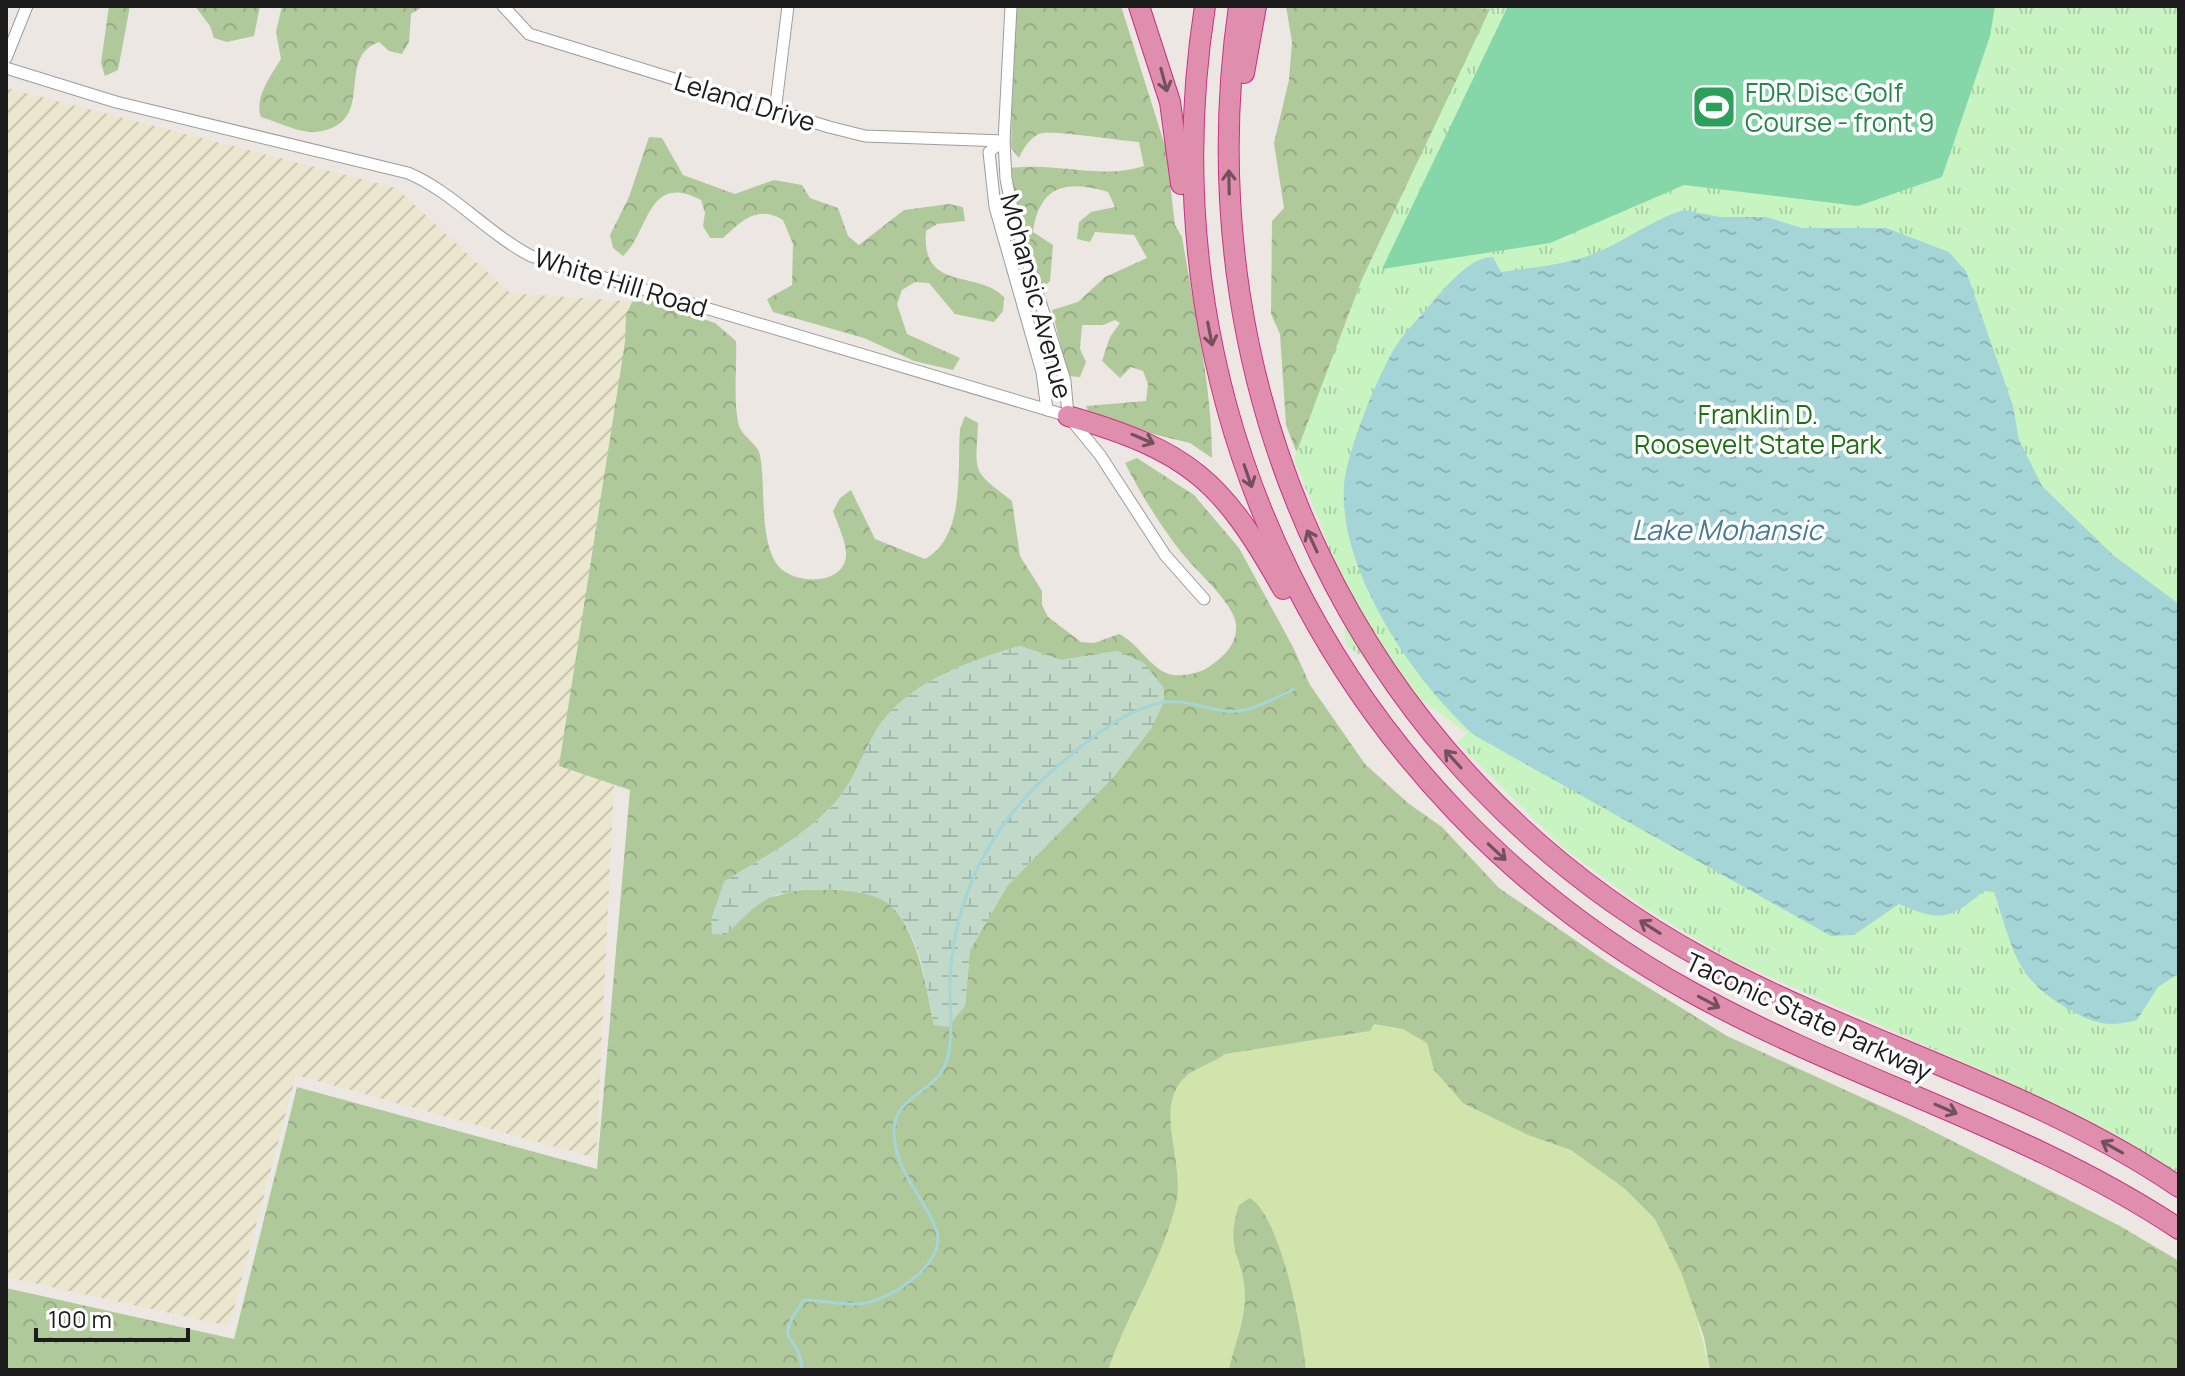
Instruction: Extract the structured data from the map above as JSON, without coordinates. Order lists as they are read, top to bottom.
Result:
{
  "streets": {
    "highway": ["Taconic State Parkway"],
    "street": ["Leland Drive", "White Hill Road", "Mohansic Avenue"]
  },
  "crossings": [
    ["Leland Drive", "Mohansic Avenue"],
    ["White Hill Road", "Mohansic Avenue"]
  ],
  "water": ["Lake Mohansic"],
  "parks": ["Franklin D. Roosevelt State Park"],
  "places": {
    "sports": ["FDR Disc Golf Course - front 9"]
  },
  "scale_bar": "100 m"
}
